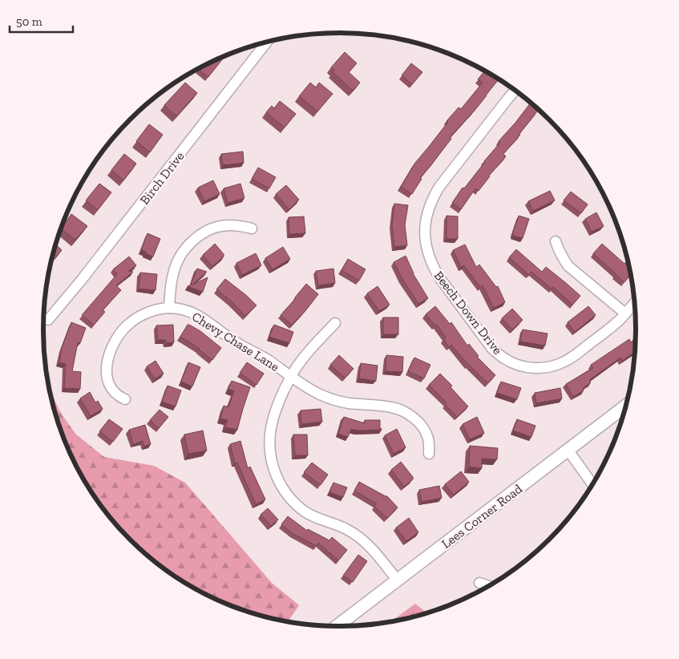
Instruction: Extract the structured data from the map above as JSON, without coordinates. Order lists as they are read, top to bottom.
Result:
{
  "streets": {
    "street": [
      "Birch Drive",
      "Beech Down Drive",
      "Chevy Chase Lane",
      "Lees Corner Road"
    ]
  },
  "scale_bar": "50 m"
}
